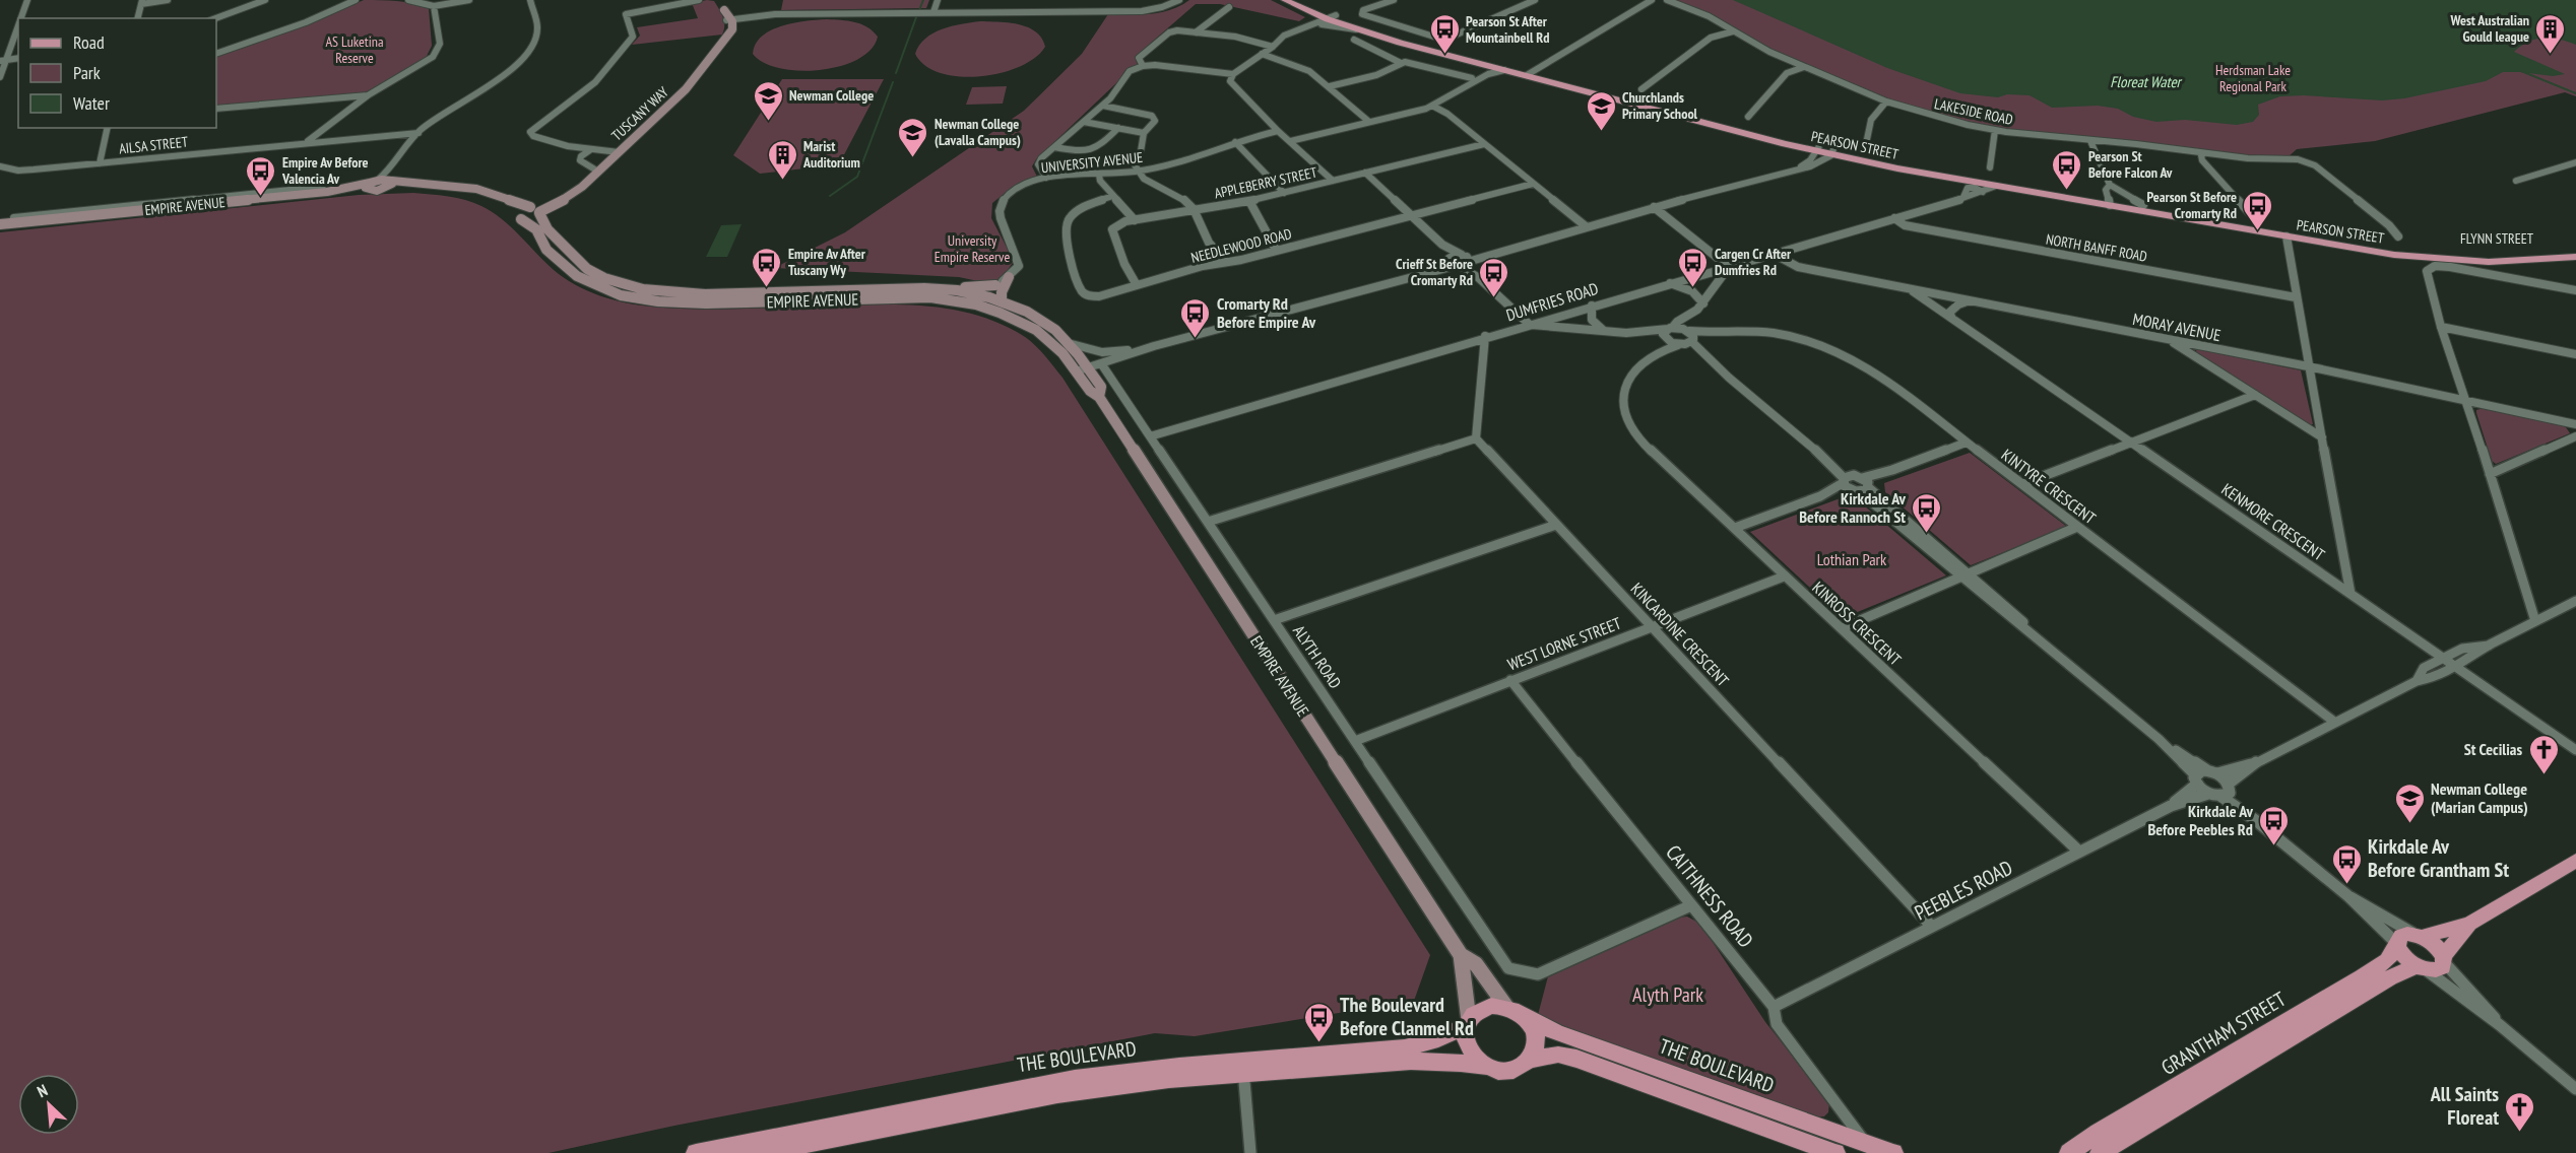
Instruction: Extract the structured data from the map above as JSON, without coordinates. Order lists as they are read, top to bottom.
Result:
{
  "streets": {
    "main road": [
      "TUSCANY WAY",
      "PEARSON STREET",
      "EMPIRE AVENUE",
      "FLYNN STREET",
      "GRANTHAM STREET",
      "THE BOULEVARD"
    ],
    "street": [
      "LAKESIDE ROAD",
      "AILSA STREET",
      "UNIVERSITY AVENUE",
      "APPLEBERRY STREET",
      "NEEDLEWOOD ROAD",
      "NORTH BANFF ROAD",
      "DUMFRIES ROAD",
      "MORAY AVENUE",
      "KINTYRE CRESCENT",
      "KENMORE CRESCENT",
      "KINROSS CRESCENT",
      "KINCARDINE CRESCENT",
      "WEST LORNE STREET",
      "ALYTH ROAD",
      "PEEBLES ROAD",
      "CAITHNESS ROAD"
    ]
  },
  "crossings": [
    ["TUSCANY WAY", "EMPIRE AVENUE"],
    ["PEARSON STREET", "FLYNN STREET"],
    ["PEARSON STREET", "DUMFRIES ROAD"],
    ["APPLEBERRY STREET", "NEEDLEWOOD ROAD"],
    ["EMPIRE AVENUE", "THE BOULEVARD"],
    ["NORTH BANFF ROAD", "DUMFRIES ROAD"],
    ["DUMFRIES ROAD", "MORAY AVENUE"],
    ["DUMFRIES ROAD", "ALYTH ROAD"],
    ["MORAY AVENUE", "KENMORE CRESCENT"],
    ["KINTYRE CRESCENT", "KINROSS CRESCENT"],
    ["KINROSS CRESCENT", "WEST LORNE STREET"],
    ["KINROSS CRESCENT", "PEEBLES ROAD"],
    ["KINCARDINE CRESCENT", "WEST LORNE STREET"],
    ["KINCARDINE CRESCENT", "PEEBLES ROAD"],
    ["WEST LORNE STREET", "ALYTH ROAD"],
    ["WEST LORNE STREET", "CAITHNESS ROAD"],
    ["ALYTH ROAD", "CAITHNESS ROAD"],
    ["PEEBLES ROAD", "CAITHNESS ROAD"],
    ["CAITHNESS ROAD", "THE BOULEVARD"]
  ],
  "water": ["Floreat Water"],
  "parks": [
    "AS Luketina Reserve",
    "Herdsman Lake Regional Park",
    "University Empire Reserve",
    "Lothian Park",
    "Alyth Park"
  ],
  "places": {
    "building": ["West Australian Gould league", "Marist Auditorium"],
    "bus stop": [
      "Pearson St After Mountainbell Rd",
      "Pearson St Before Falcon Av",
      "Empire Av Before Valencia Av",
      "Pearson St Before Cromarty Rd",
      "Empire Av After Tuscany Wy",
      "Cargen Cr After Dumfries Rd",
      "Crieff St Before Cromarty Rd",
      "Cromarty Rd Before Empire Av",
      "Kirkdale Av Before Rannoch St",
      "Kirkdale Av Before Peebles Rd",
      "Kirkdale Av Before Grantham St",
      "The Boulevard Before Clanmel Rd"
    ],
    "school or university": [
      "Newman College",
      "Churchlands Primary School",
      "Newman College (Lavalla Campus)",
      "Newman College (Marian Campus)"
    ],
    "church": ["St Cecilias", "All Saints Floreat"]
  },
  "legend": ["Road", "Park", "Water"],
  "north": "top left"
}
